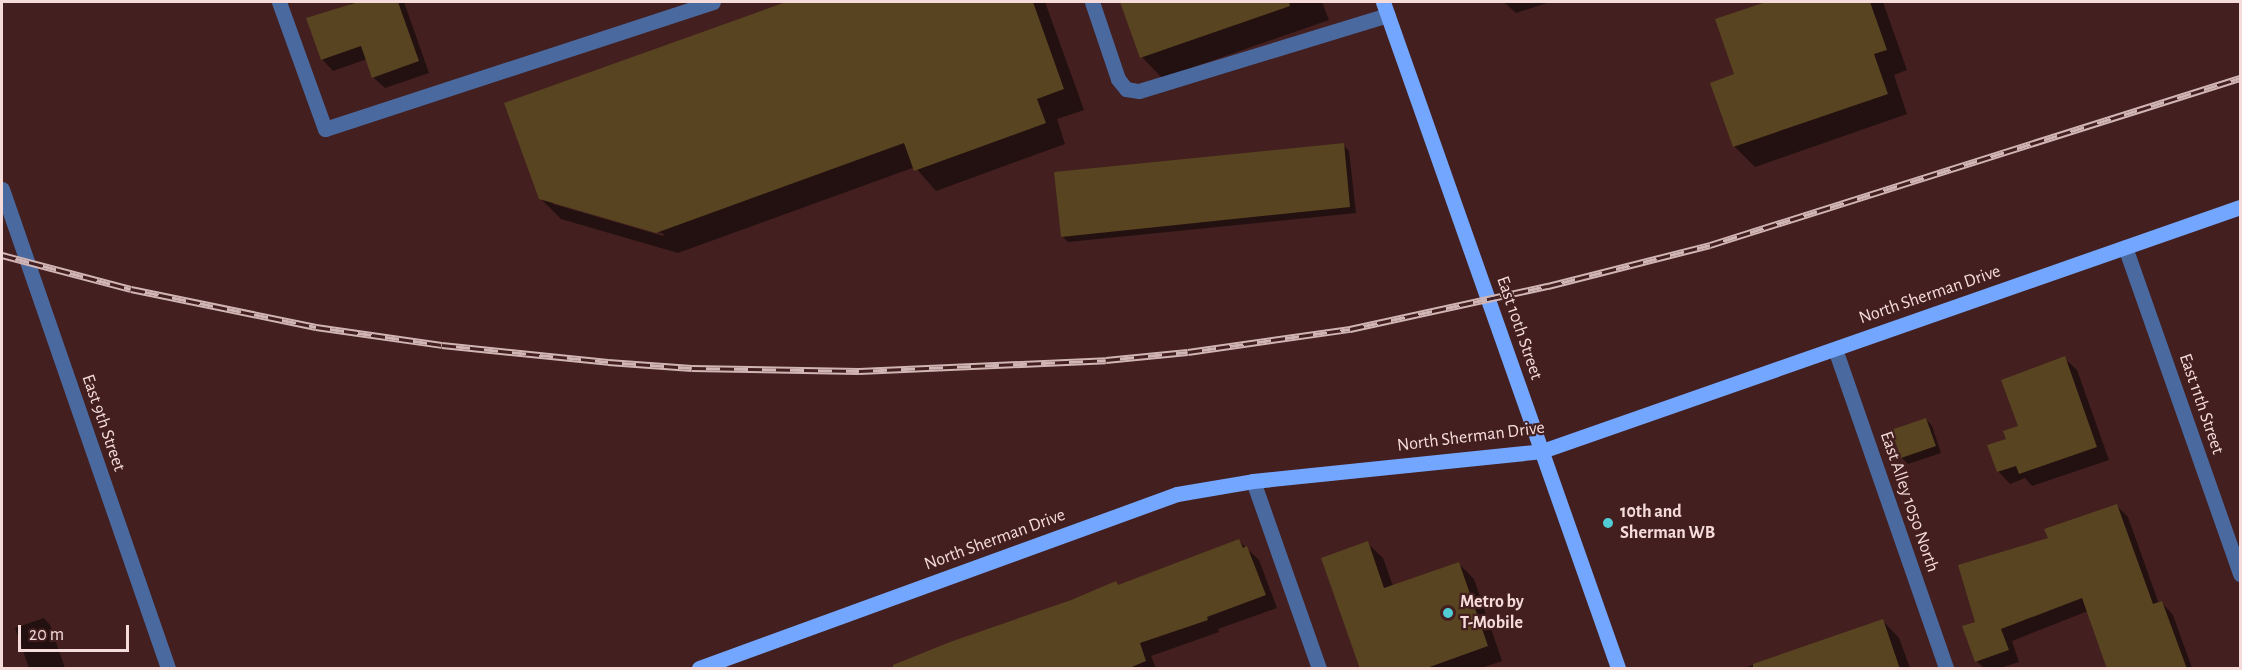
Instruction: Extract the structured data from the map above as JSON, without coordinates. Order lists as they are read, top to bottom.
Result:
{
  "streets": {
    "main road": ["North Sherman Drive", "East 10th Street"],
    "street": ["East 11th Street", "East 9th Street", "East Alley 1050 North"]
  },
  "crossings": [
    ["North Sherman Drive", "East 10th Street"],
    ["North Sherman Drive", "East 11th Street"],
    ["North Sherman Drive", "East Alley 1050 North"]
  ],
  "places": ["10th and Sherman WB", "Metro by T-Mobile"],
  "scale_bar": "20 m"
}
